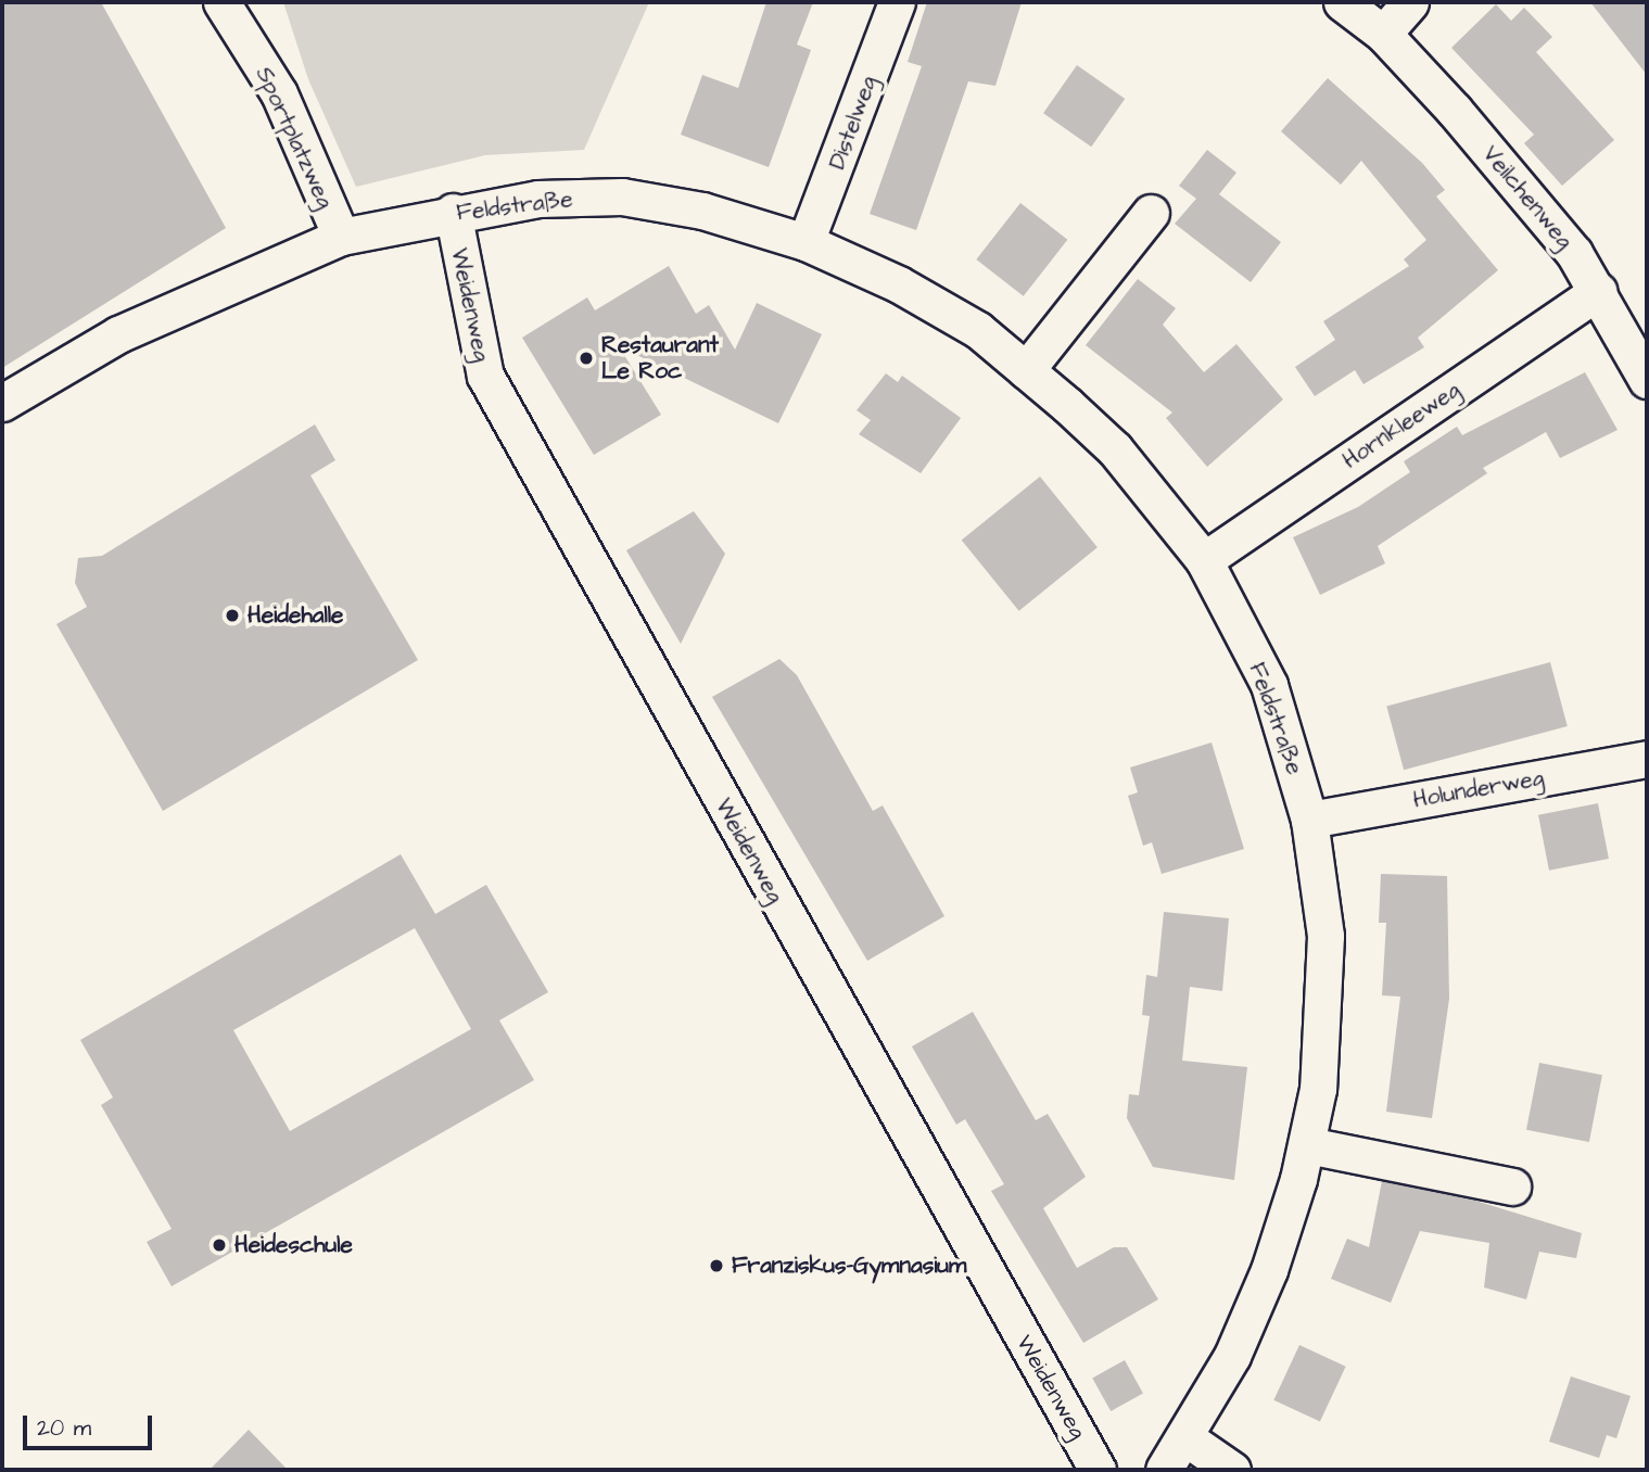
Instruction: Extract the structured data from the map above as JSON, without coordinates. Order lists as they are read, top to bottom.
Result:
{
  "streets": {
    "street": [
      "Distelweg",
      "Sportplatzweg",
      "Veilchenweg",
      "Feldstraße",
      "Weidenweg",
      "Hornkleeweg",
      "Holunderweg"
    ]
  },
  "crossings": [
    ["Distelweg", "Feldstraße"],
    ["Sportplatzweg", "Feldstraße"],
    ["Veilchenweg", "Hornkleeweg"],
    ["Feldstraße", "Weidenweg"],
    ["Feldstraße", "Hornkleeweg"],
    ["Feldstraße", "Holunderweg"]
  ],
  "places": [
    "Restaurant Le Roc",
    "Heidehalle",
    "Heideschule",
    "Franziskus-Gymnasium"
  ],
  "scale_bar": "20 m"
}
